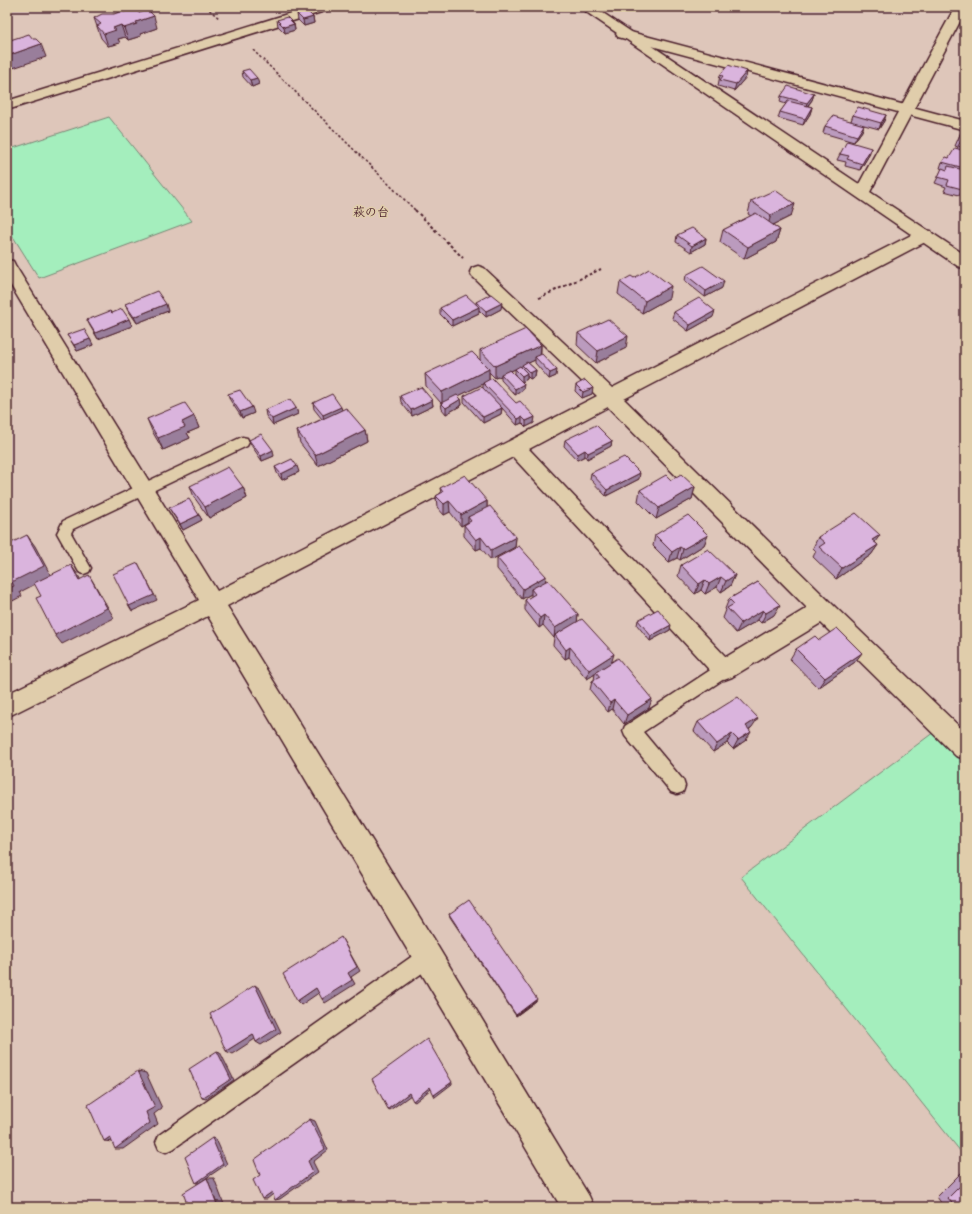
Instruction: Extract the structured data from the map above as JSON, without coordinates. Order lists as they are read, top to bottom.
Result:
{
  "districts": ["萩の台"]
}
